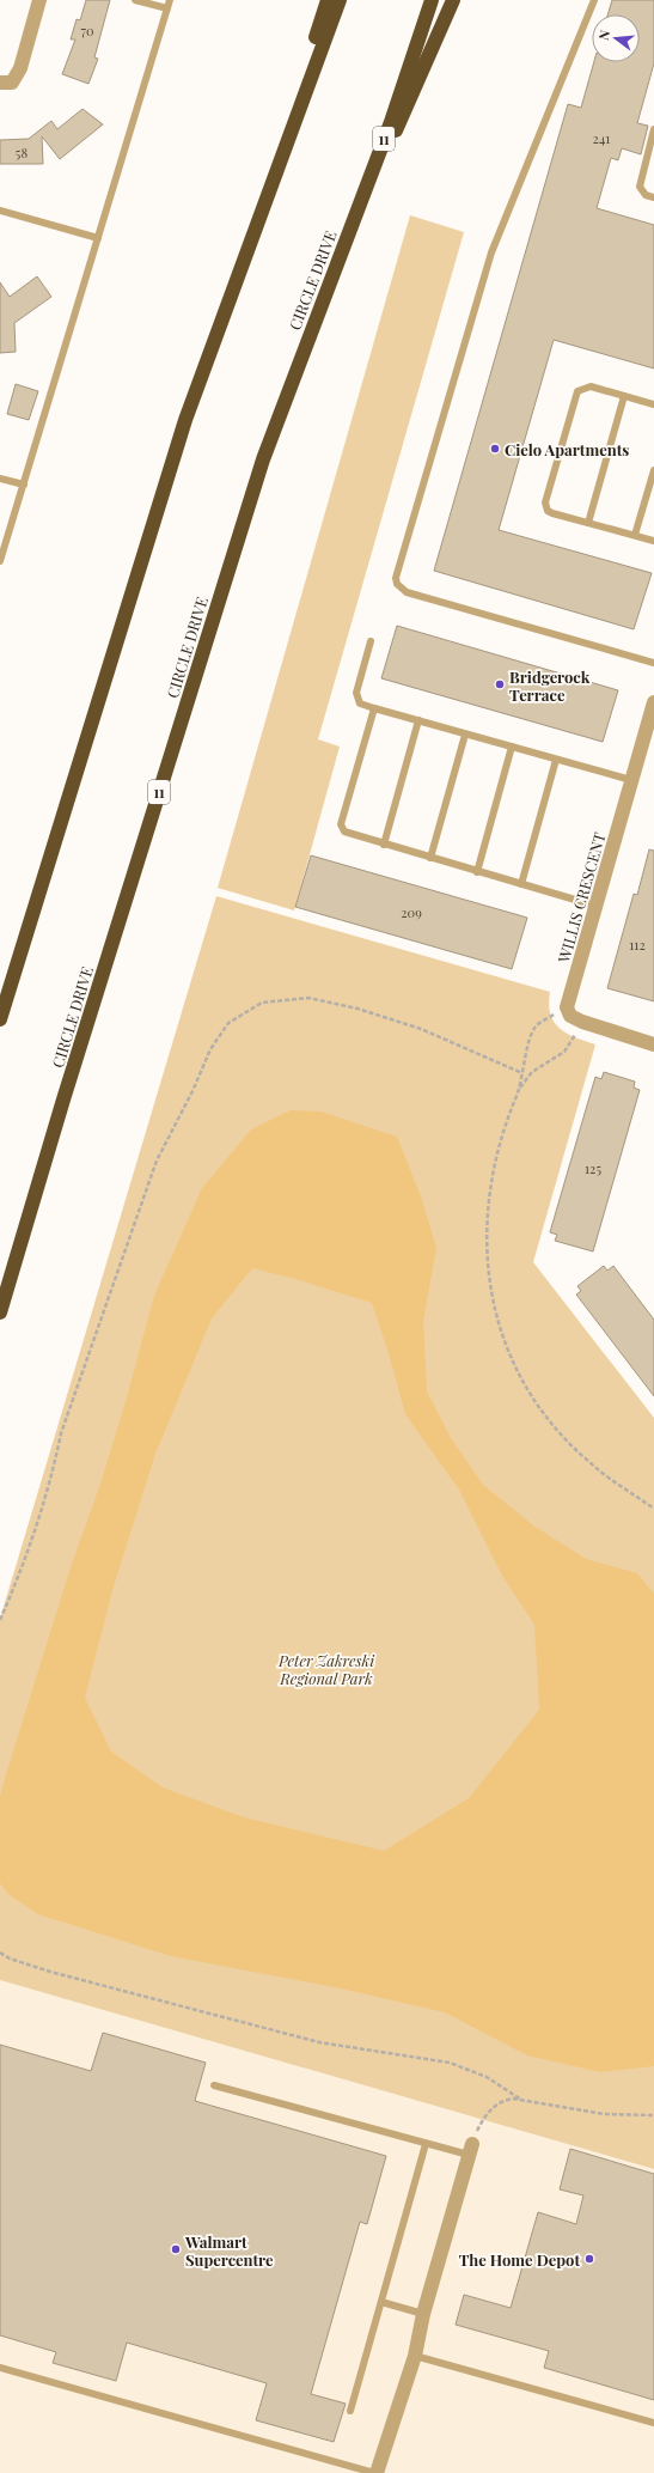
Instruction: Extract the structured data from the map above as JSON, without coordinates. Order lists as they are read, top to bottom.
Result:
{
  "streets": {
    "highway": ["11", "CIRCLE DRIVE"],
    "street": ["WILLIS CRESCENT"]
  },
  "parks": ["Peter Zakreski Regional Park"],
  "places": [
    "Cielo Apartments",
    "Bridgerock Terrace",
    "Walmart Supercentre",
    "The Home Depot"
  ],
  "house_numbers": [
    "70",
    "241",
    "58",
    "209",
    "112",
    "125"
  ],
  "north": "left"
}
